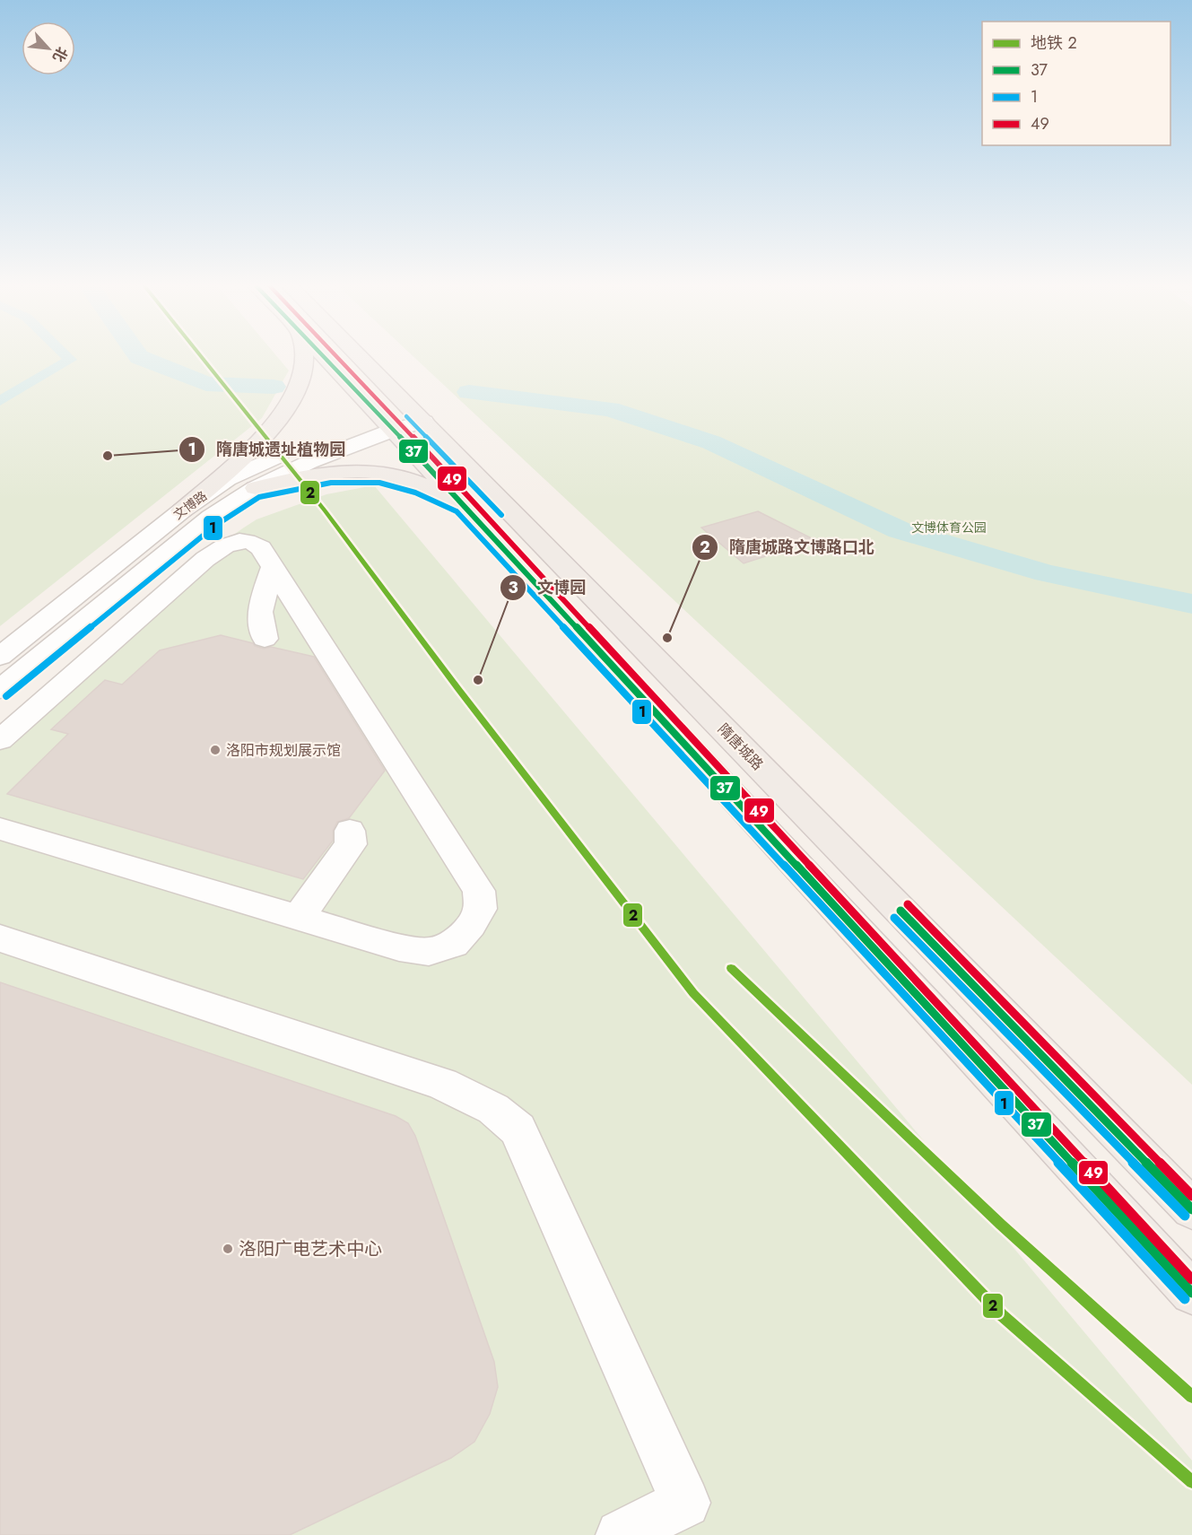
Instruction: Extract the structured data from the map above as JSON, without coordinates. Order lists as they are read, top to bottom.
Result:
{
  "streets": {
    "main road": ["隋唐城路"],
    "street": ["文博路"]
  },
  "crossings": [
    ["文博路", "隋唐城路"]
  ],
  "parks": ["文博体育公园"],
  "places": [
    "隋唐城遗址植物园",
    "隋唐城路文博路口北",
    "文博园",
    "洛阳市规划展示馆",
    "洛阳广电艺术中心"
  ],
  "lines": [
    "metro line 2",
    "transit line 37",
    "transit line 49",
    "transit line 1"
  ],
  "legend": [
    "地铁 2",
    "37",
    "1",
    "49"
  ],
  "north": "bottom right"
}
